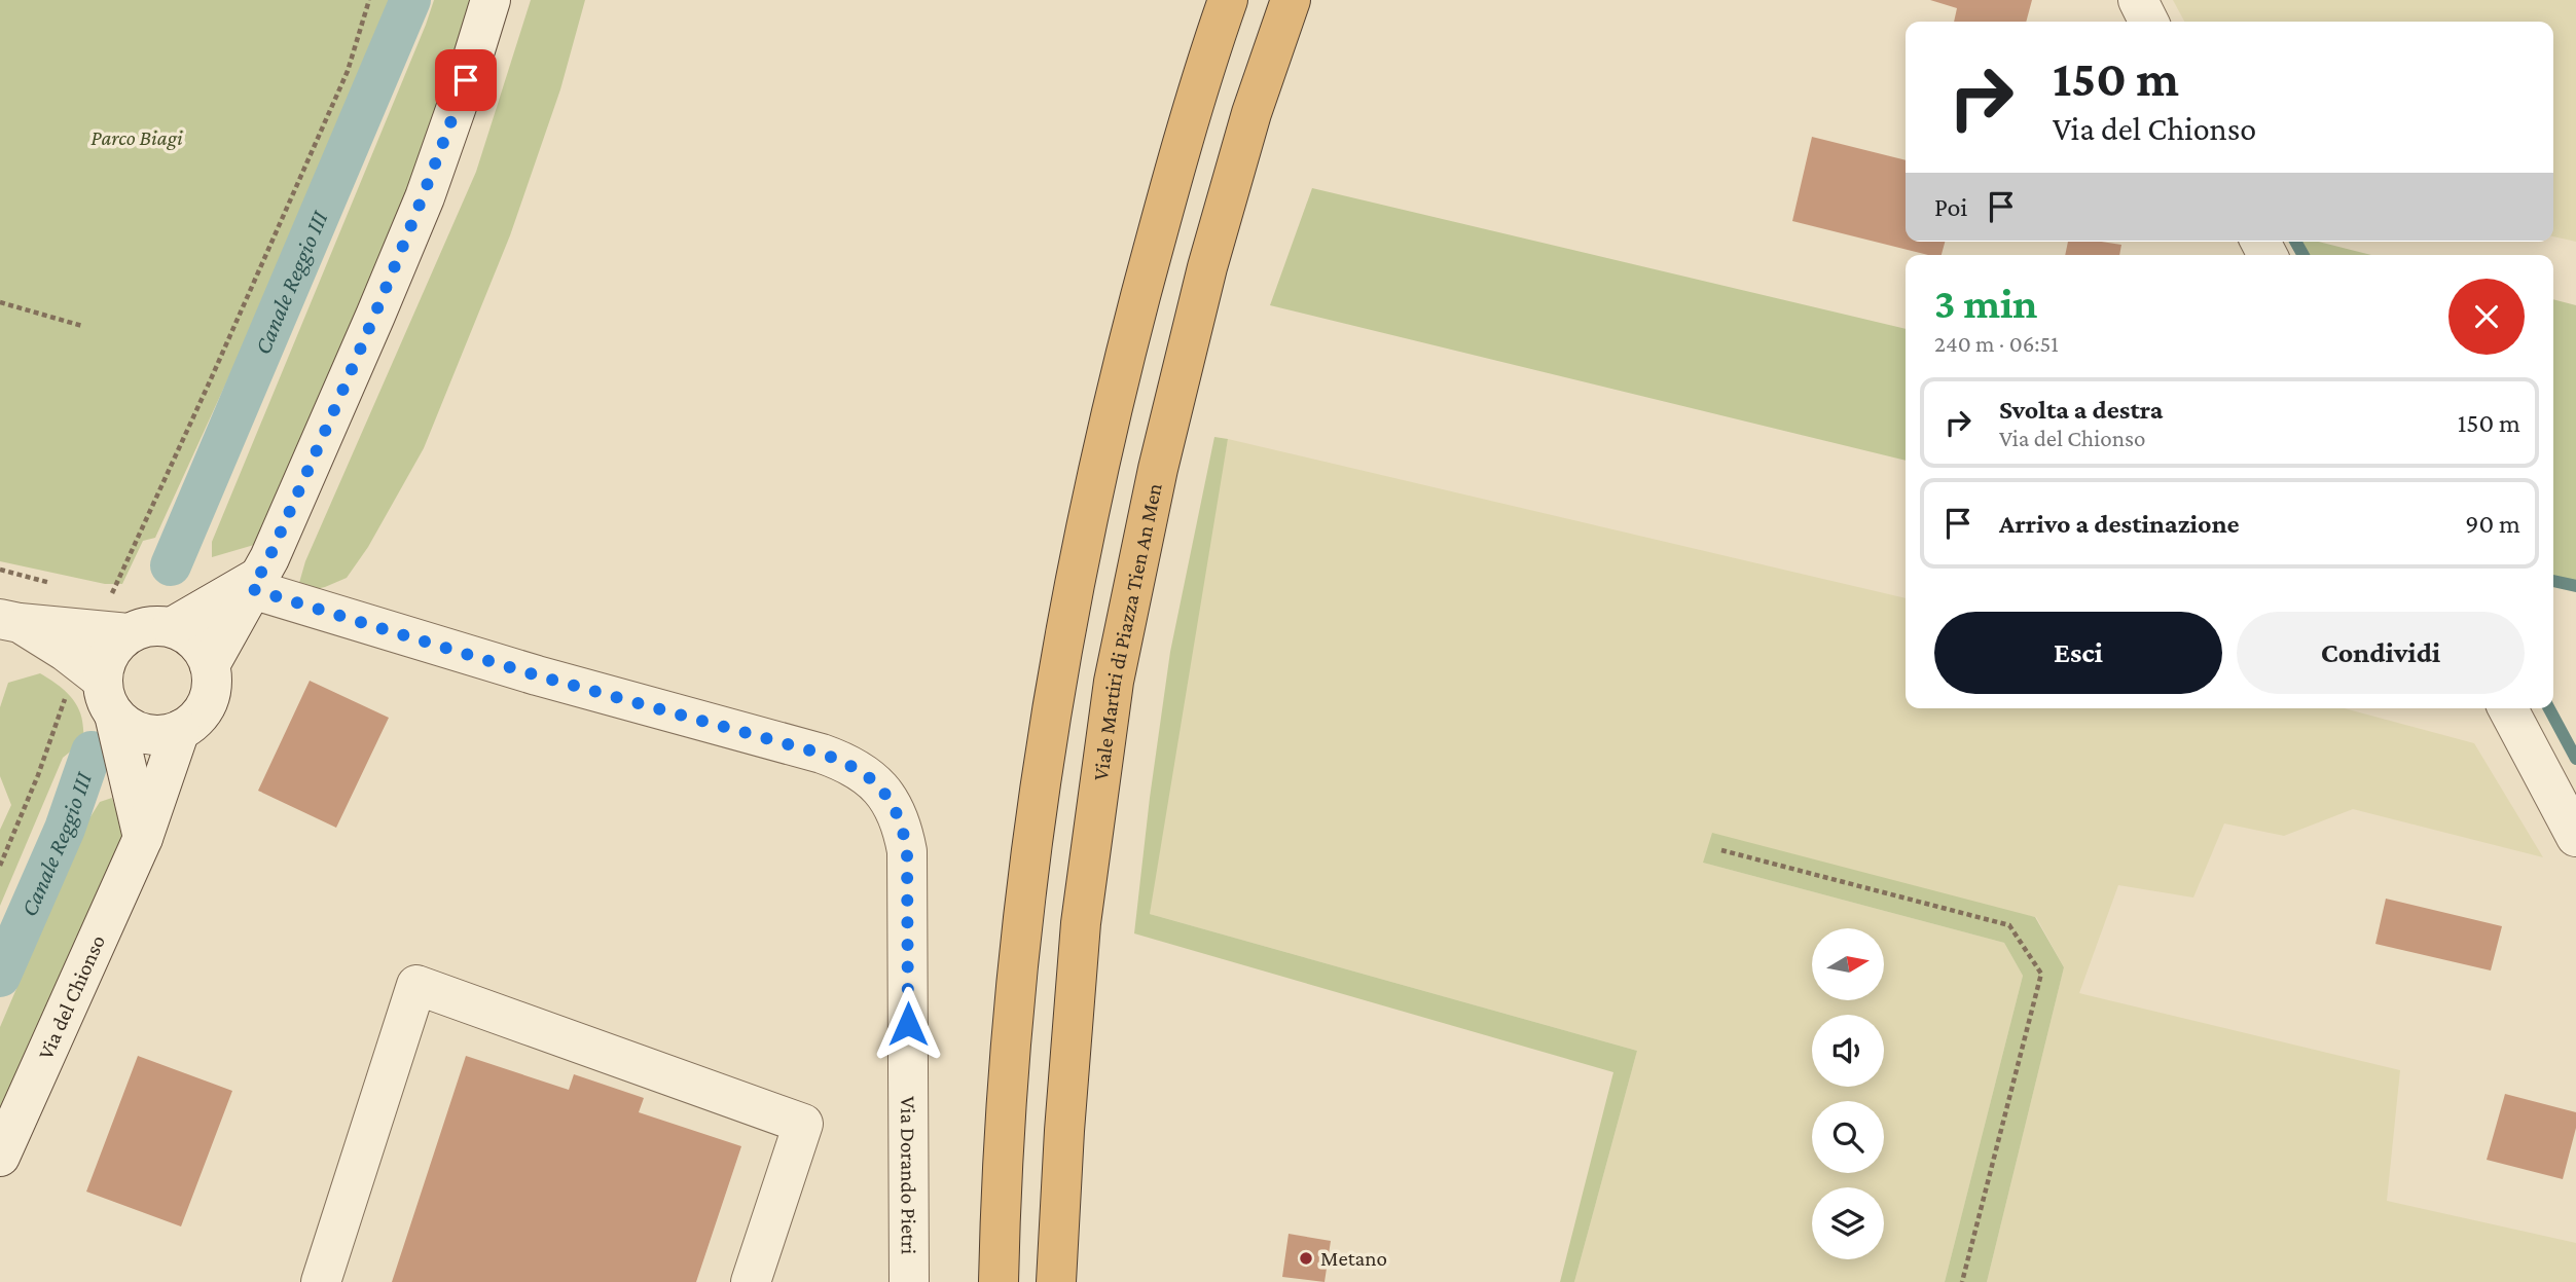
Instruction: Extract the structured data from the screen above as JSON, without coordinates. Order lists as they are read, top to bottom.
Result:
{
  "streets": {
    "highway": ["Viale Martiri di Piazza Tien An Men"],
    "street": ["Via del Chionso", "Via Dorando Pietri"]
  },
  "crossings": [
    ["Via del Chionso", "Via Dorando Pietri"]
  ],
  "water": ["Canale Reggio III"],
  "parks": ["Parco Biagi"],
  "places": ["Metano"],
  "north": "right",
  "page": {
    "turn": ["150 m", "Via del Chionso"],
    "then": "Poi",
    "heading": ["3 min", "240 m · 06:51"],
    "list": [
      {
        "name": "Svolta a destra",
        "note": "Via del Chionso",
        "value": "150 m"
      },
      {
        "name": "Arrivo a destinazione",
        "value": "90 m"
      }
    ],
    "buttons": ["Esci", "Condividi"]
  }
}
